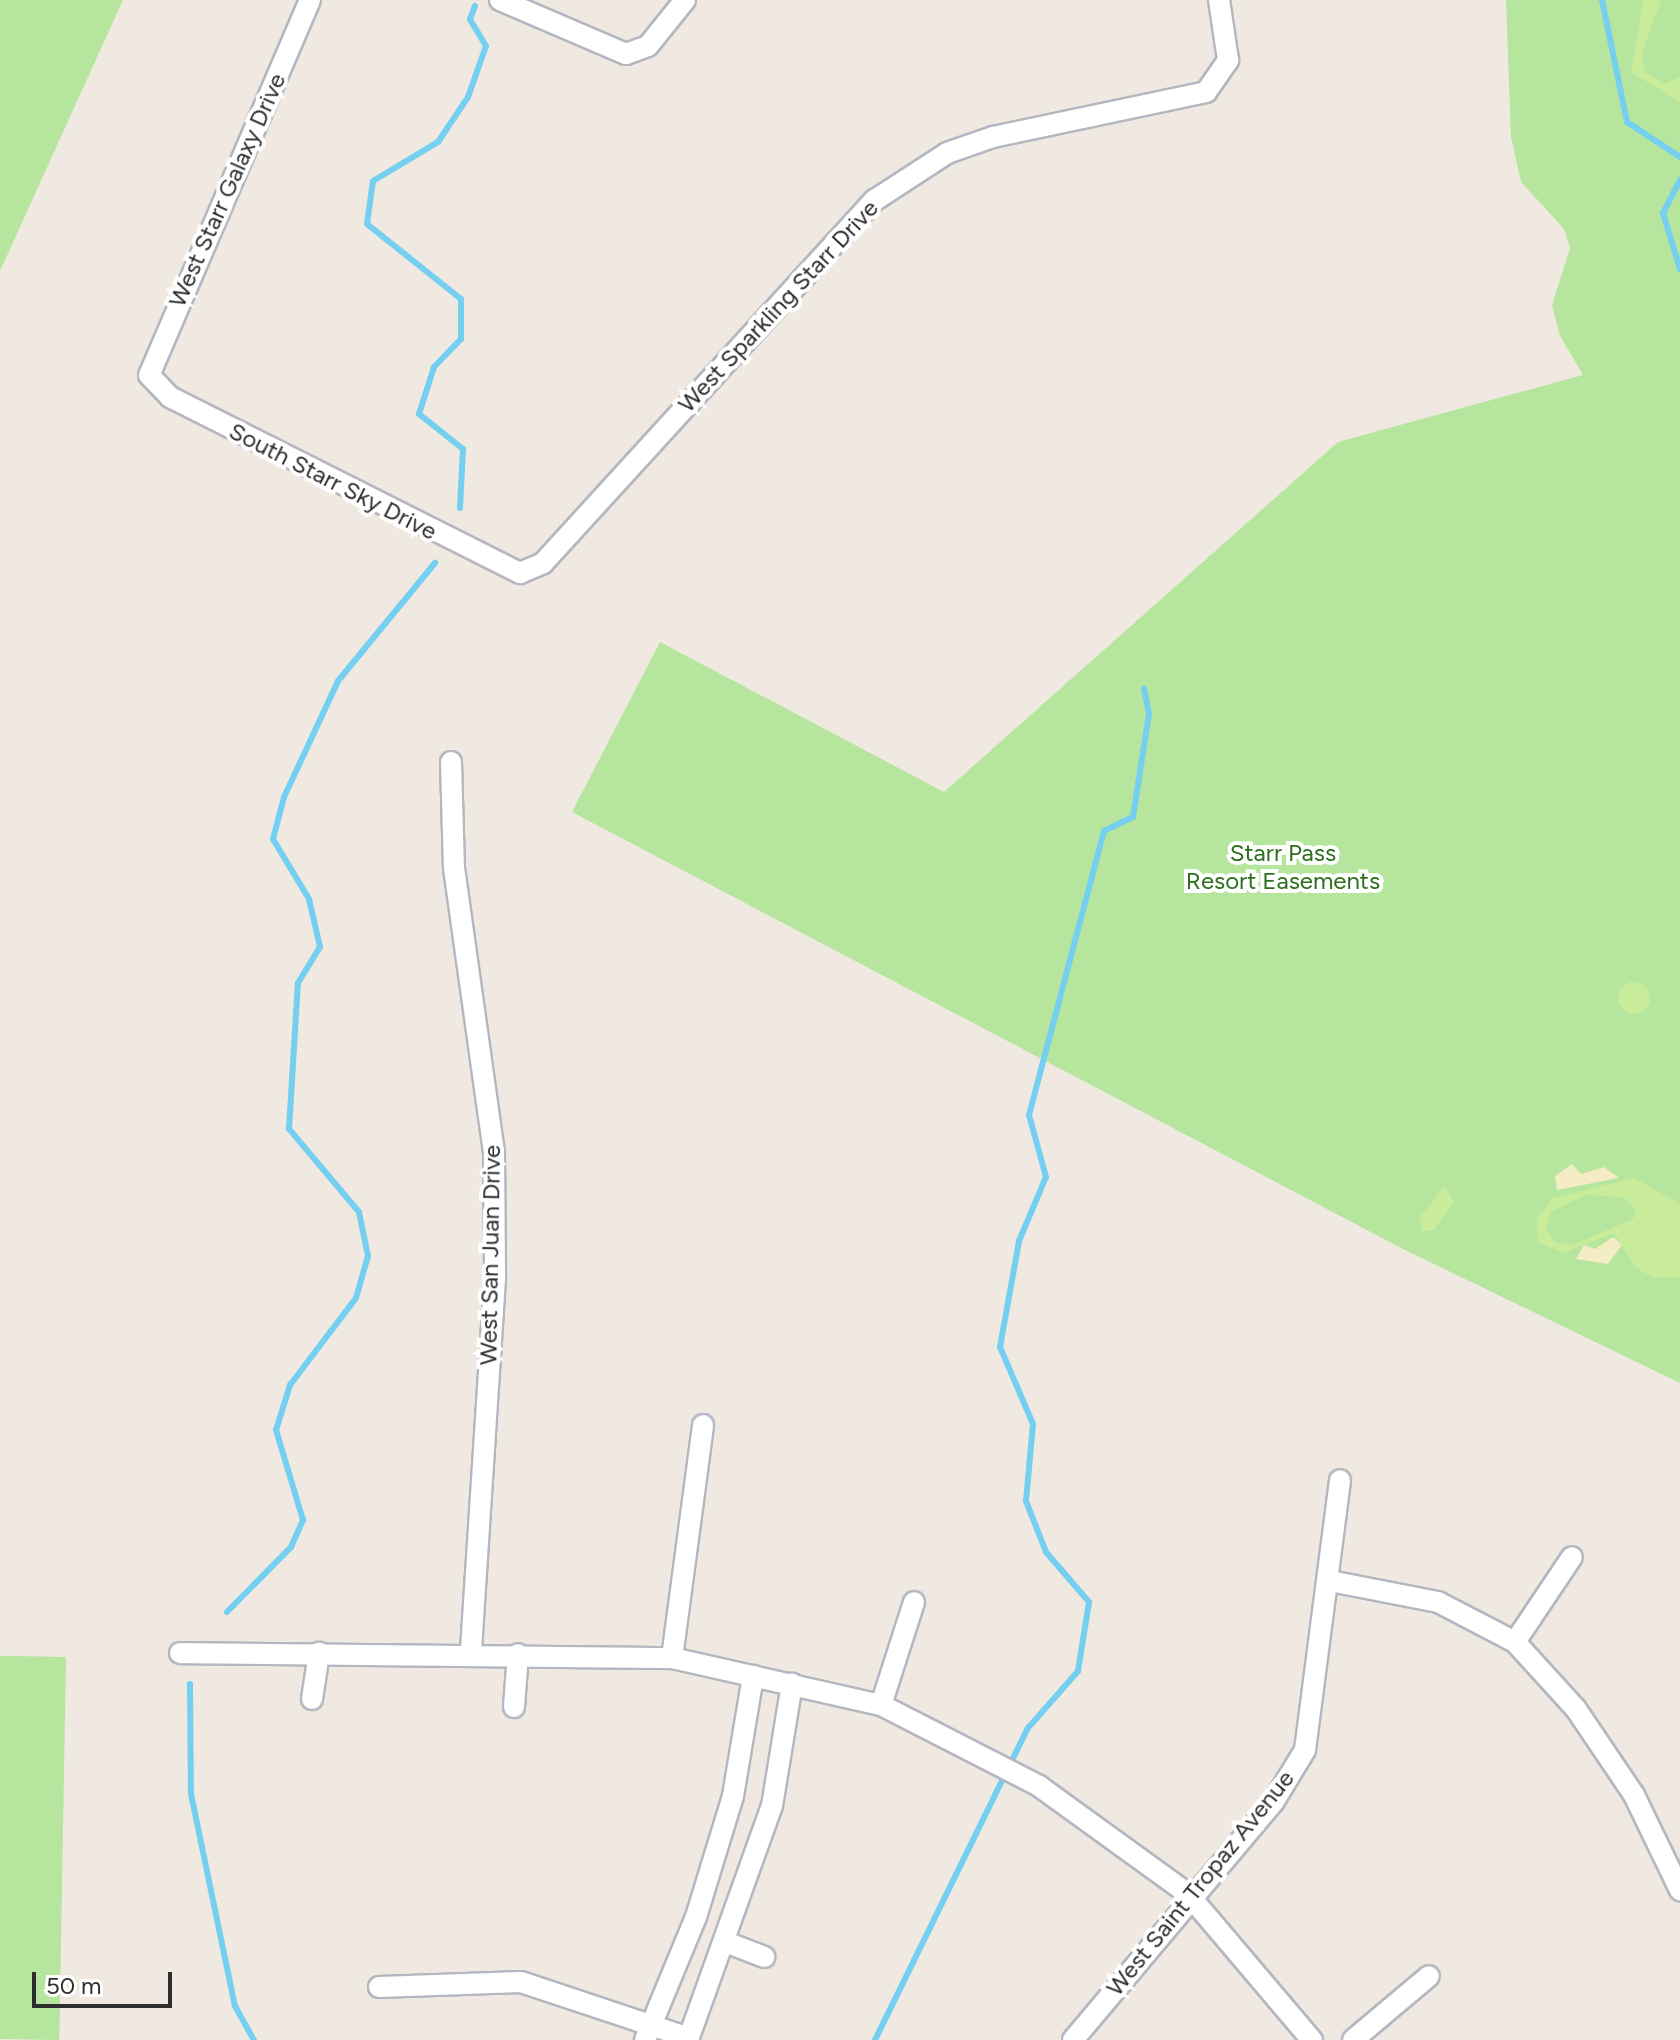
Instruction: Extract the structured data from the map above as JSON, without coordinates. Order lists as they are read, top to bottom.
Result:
{
  "streets": {
    "street": [
      "West Starr Galaxy Drive",
      "West Sparkling Starr Drive",
      "South Starr Sky Drive",
      "West San Juan Drive",
      "West Saint Tropaz Avenue"
    ]
  },
  "crossings": [
    ["West Starr Galaxy Drive", "South Starr Sky Drive"],
    ["West Sparkling Starr Drive", "South Starr Sky Drive"]
  ],
  "parks": ["Starr Pass Resort Easements"],
  "scale_bar": "50 m"
}
